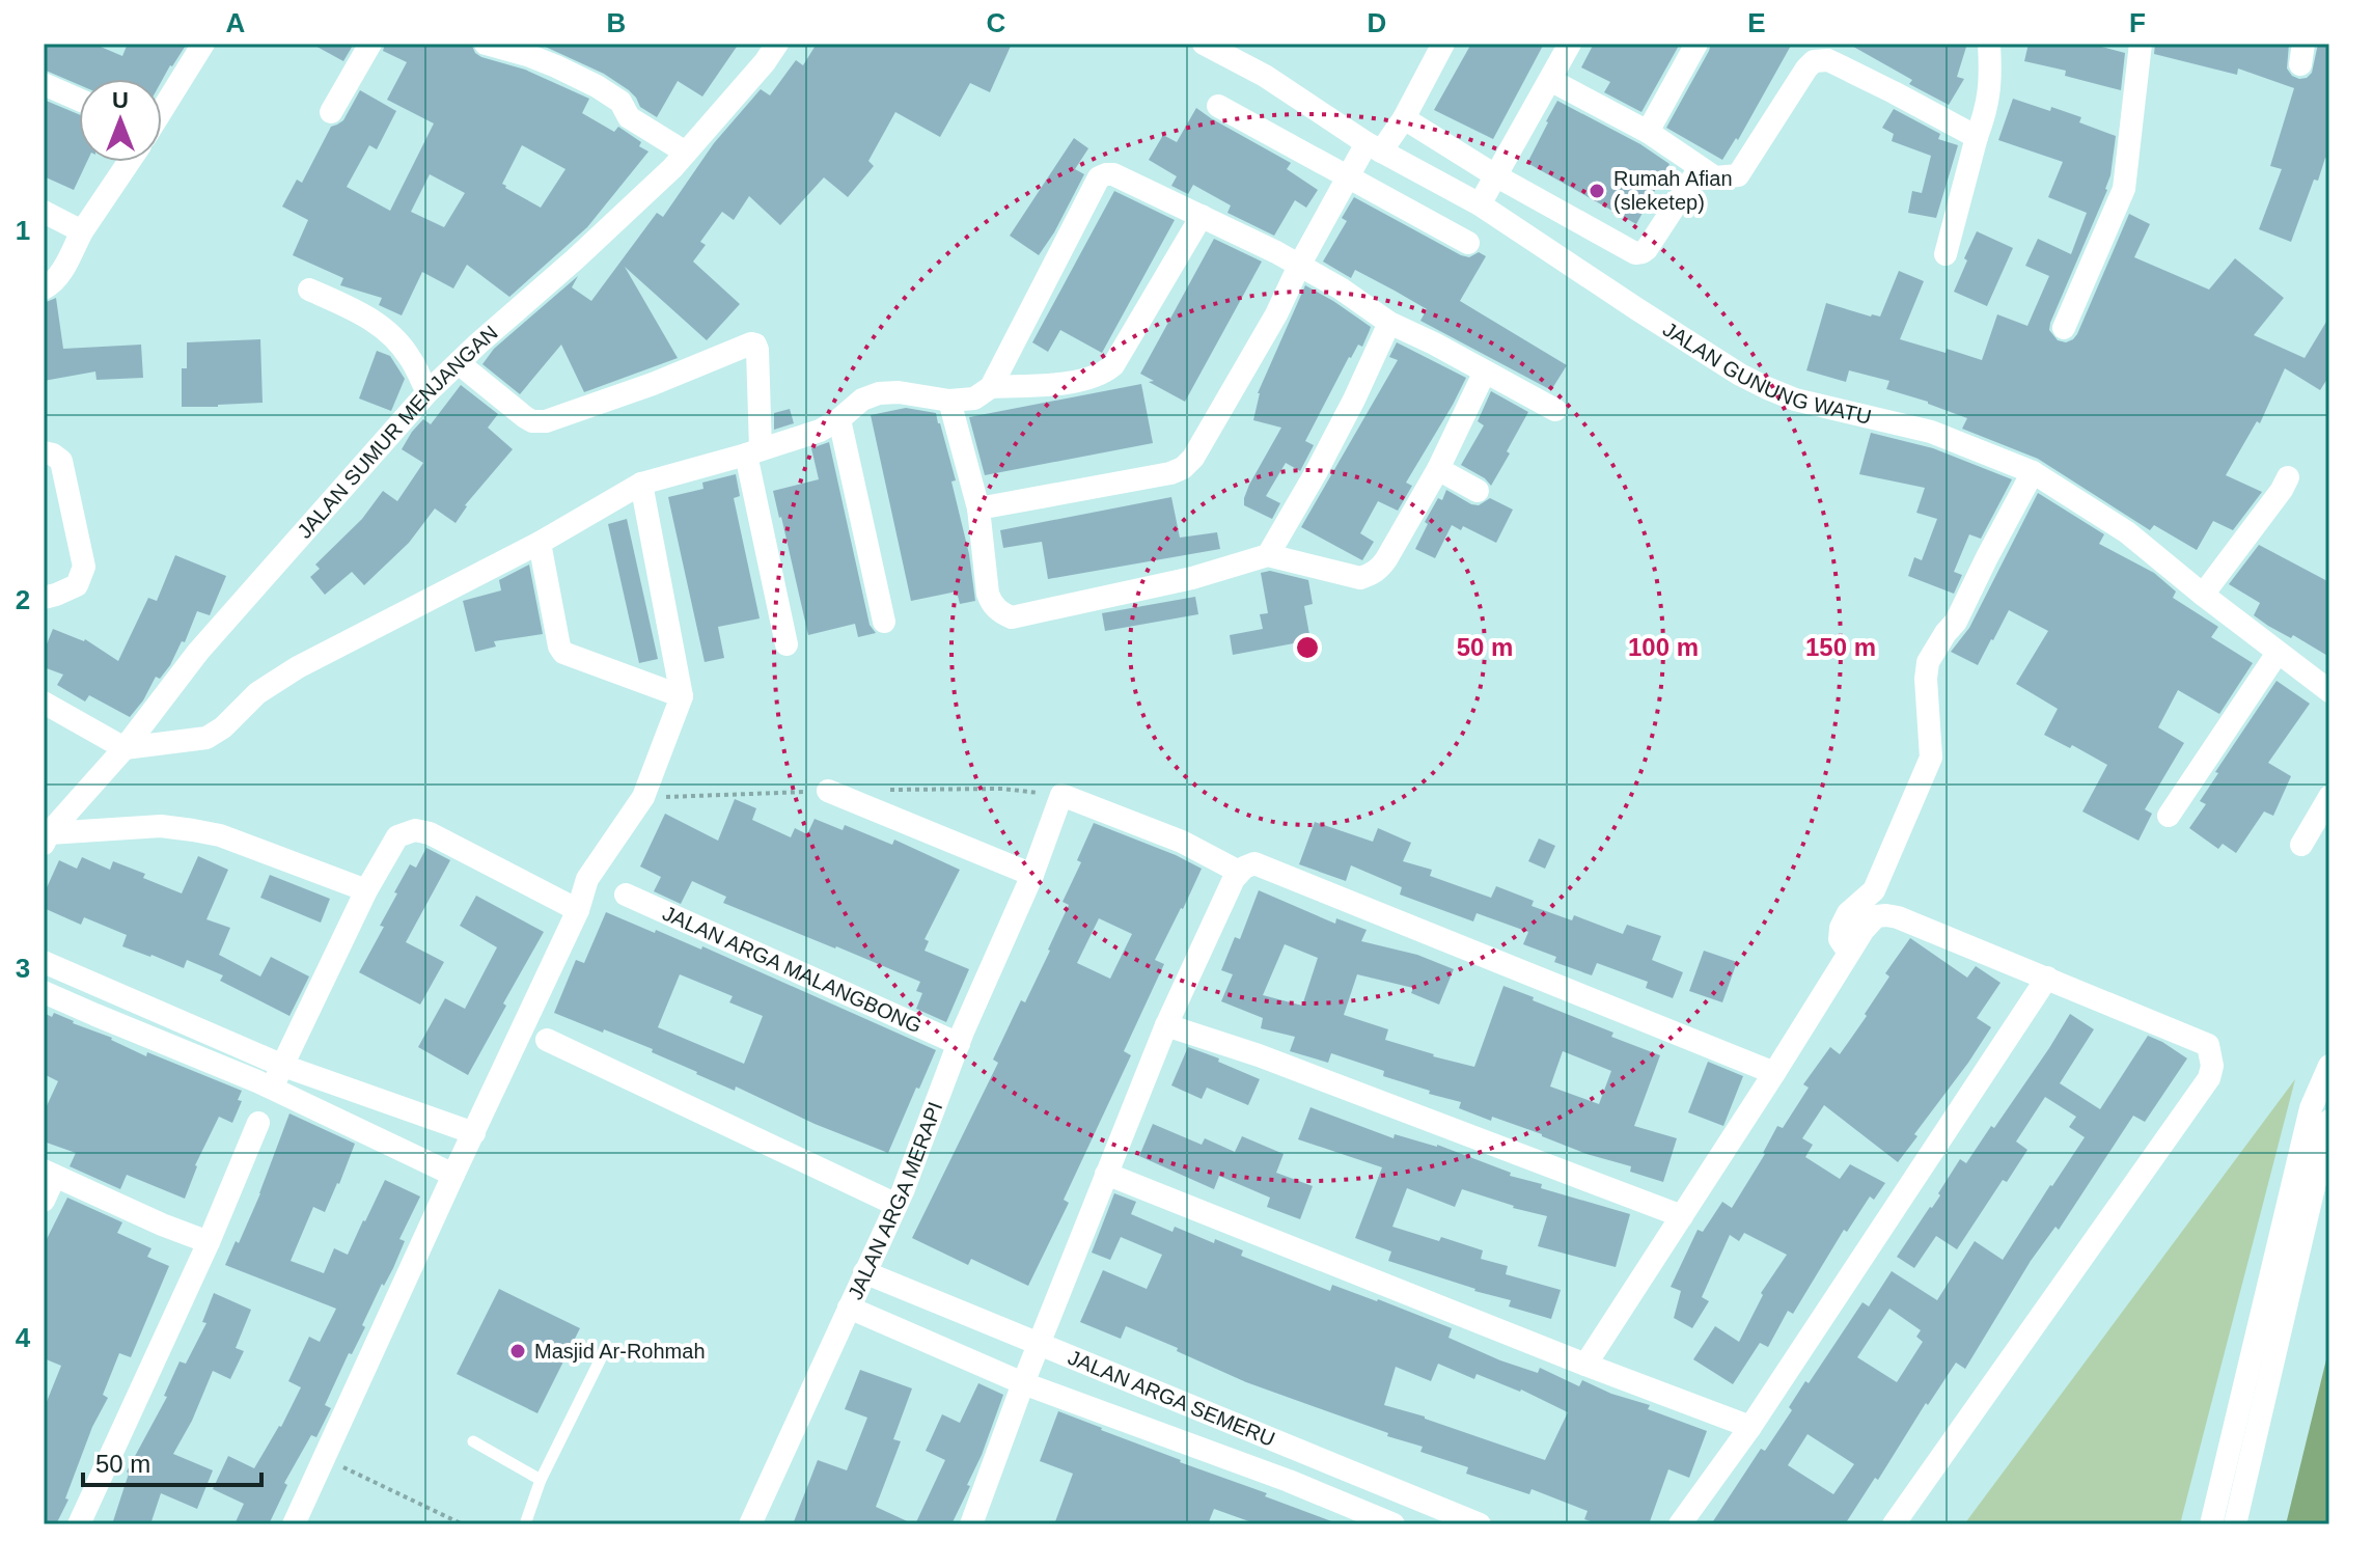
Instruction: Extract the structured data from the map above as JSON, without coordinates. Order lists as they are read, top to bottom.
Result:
{
  "streets": {
    "street": [
      "JALAN GUNUNG WATU",
      "JALAN SUMUR MENJANGAN",
      "JALAN ARGA MALANGBONG",
      "JALAN ARGA MERAPI",
      "JALAN ARGA SEMERU"
    ]
  },
  "crossings": [
    ["JALAN ARGA MALANGBONG", "JALAN ARGA MERAPI"],
    ["JALAN ARGA MERAPI", "JALAN ARGA SEMERU"]
  ],
  "places": ["Rumah Afian (sleketep)", "Masjid Ar-Rohmah"],
  "scale_bar": "50 m",
  "north": "top",
  "grid": {
    "columns": [
      "A",
      "B",
      "C",
      "D",
      "E",
      "F"
    ],
    "rows": [
      "1",
      "2",
      "3",
      "4"
    ]
  },
  "rings": ["50 m", "100 m", "150 m"]
}
